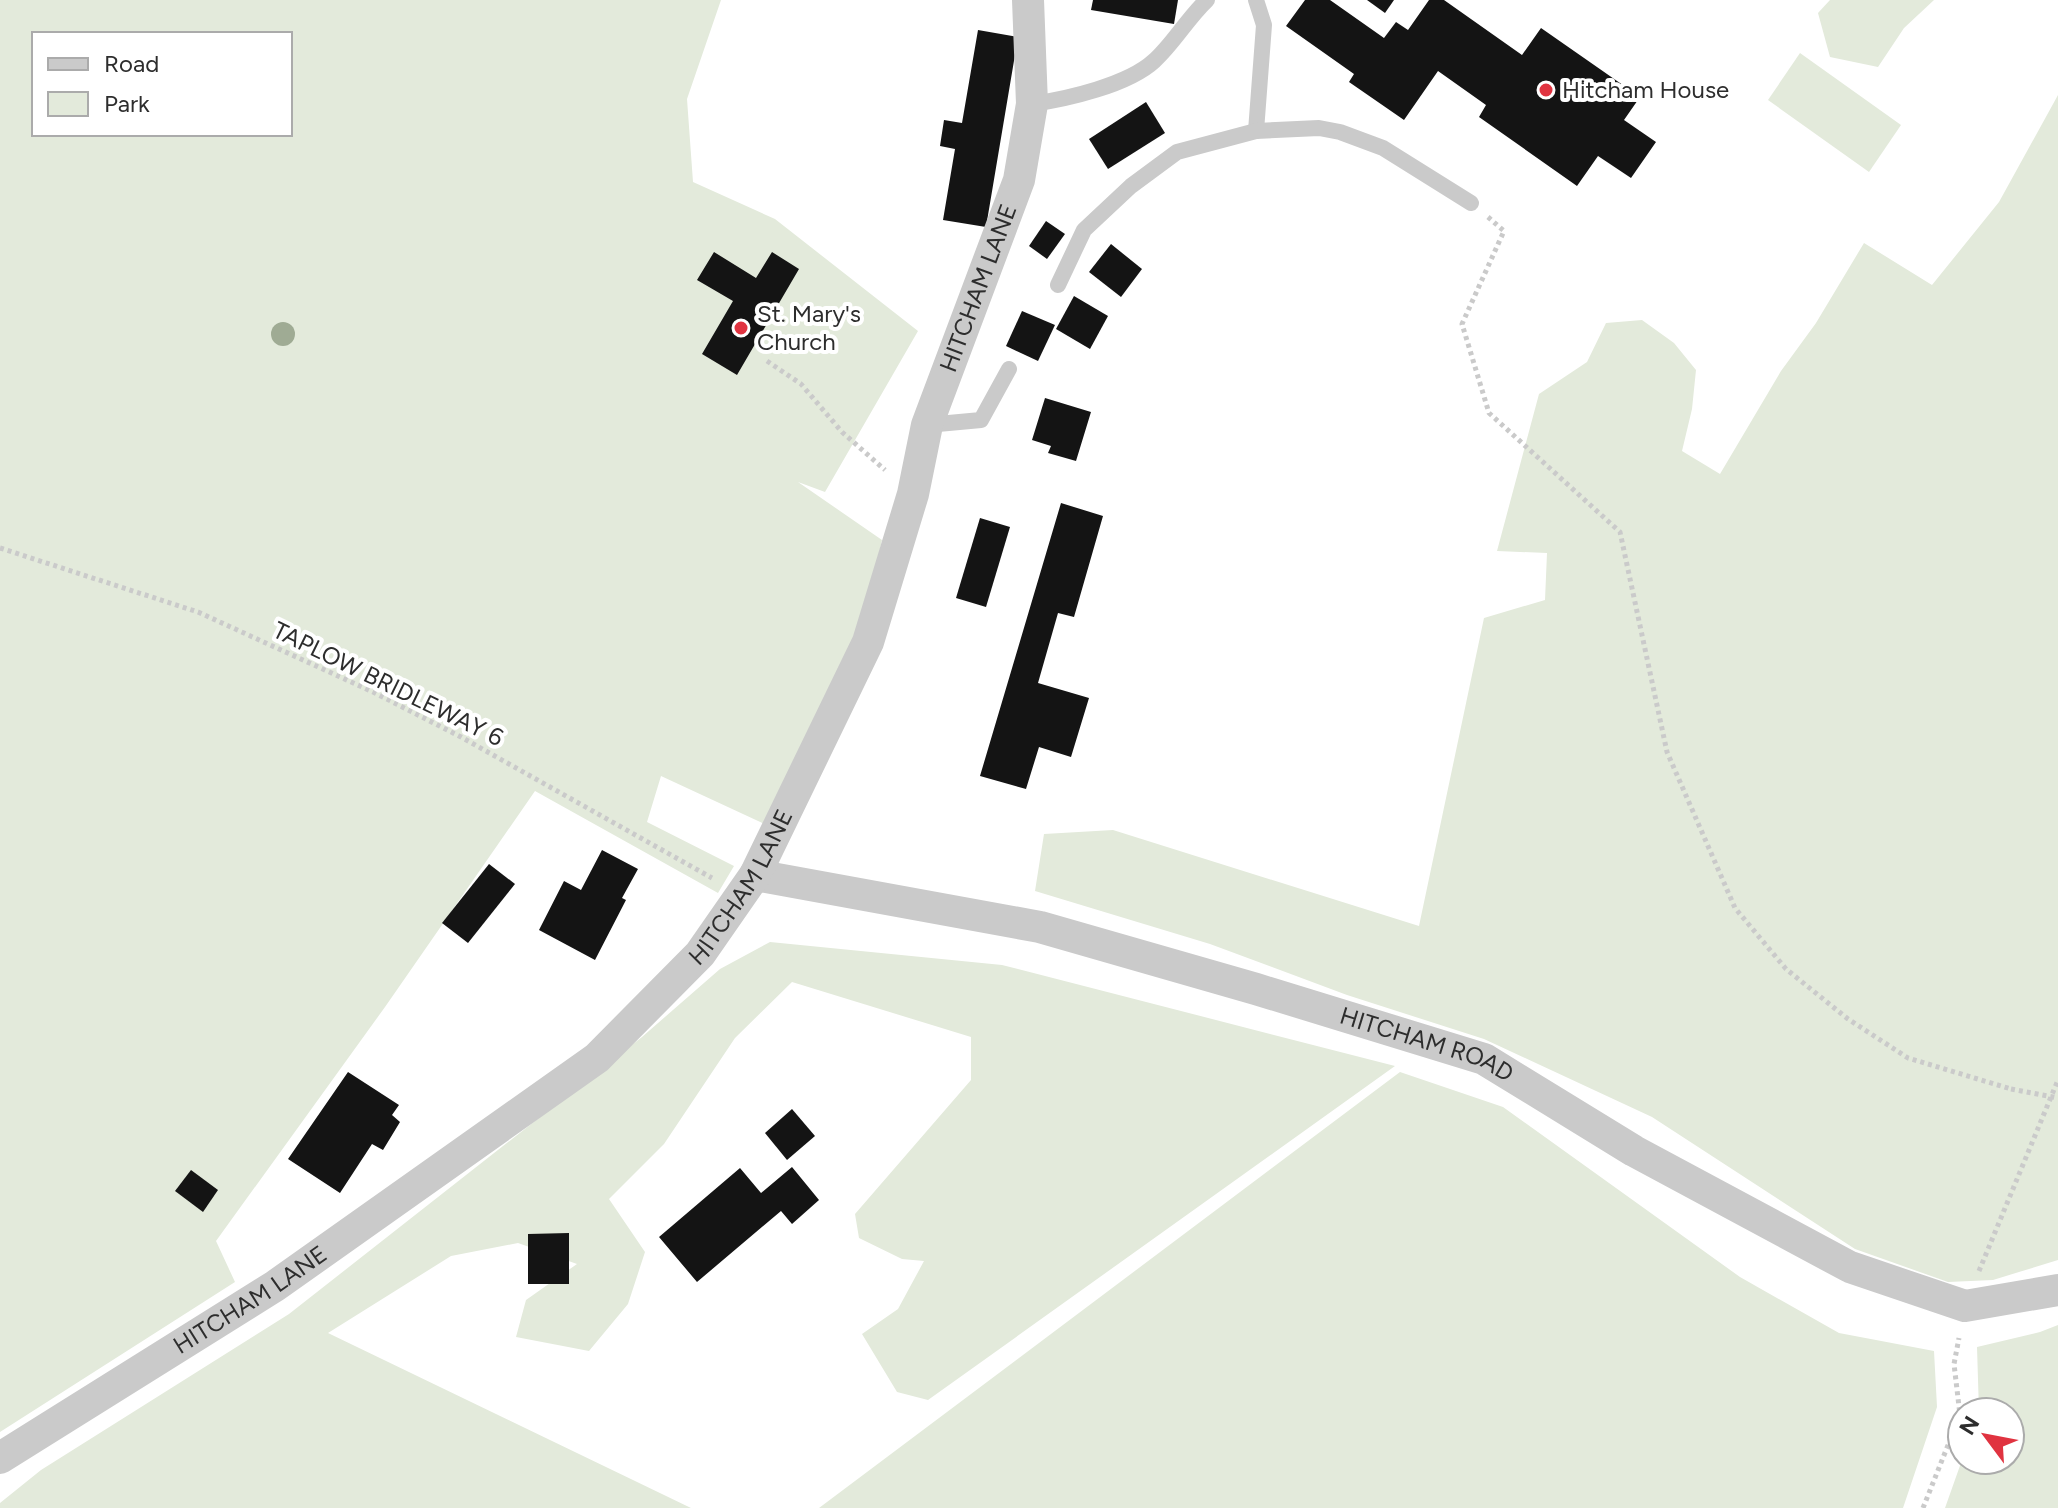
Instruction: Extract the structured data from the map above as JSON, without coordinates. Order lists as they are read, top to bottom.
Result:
{
  "streets": {
    "street": ["HITCHAM LANE", "HITCHAM ROAD"],
    "path": ["TAPLOW BRIDLEWAY 6"]
  },
  "crossings": [
    ["HITCHAM LANE", "TAPLOW BRIDLEWAY 6"],
    ["HITCHAM LANE", "HITCHAM ROAD"],
    ["TAPLOW BRIDLEWAY 6", "HITCHAM ROAD"]
  ],
  "places": ["Hitcham House", "St. Mary's Church"],
  "legend": ["Road", "Park"],
  "north": "top left"
}
